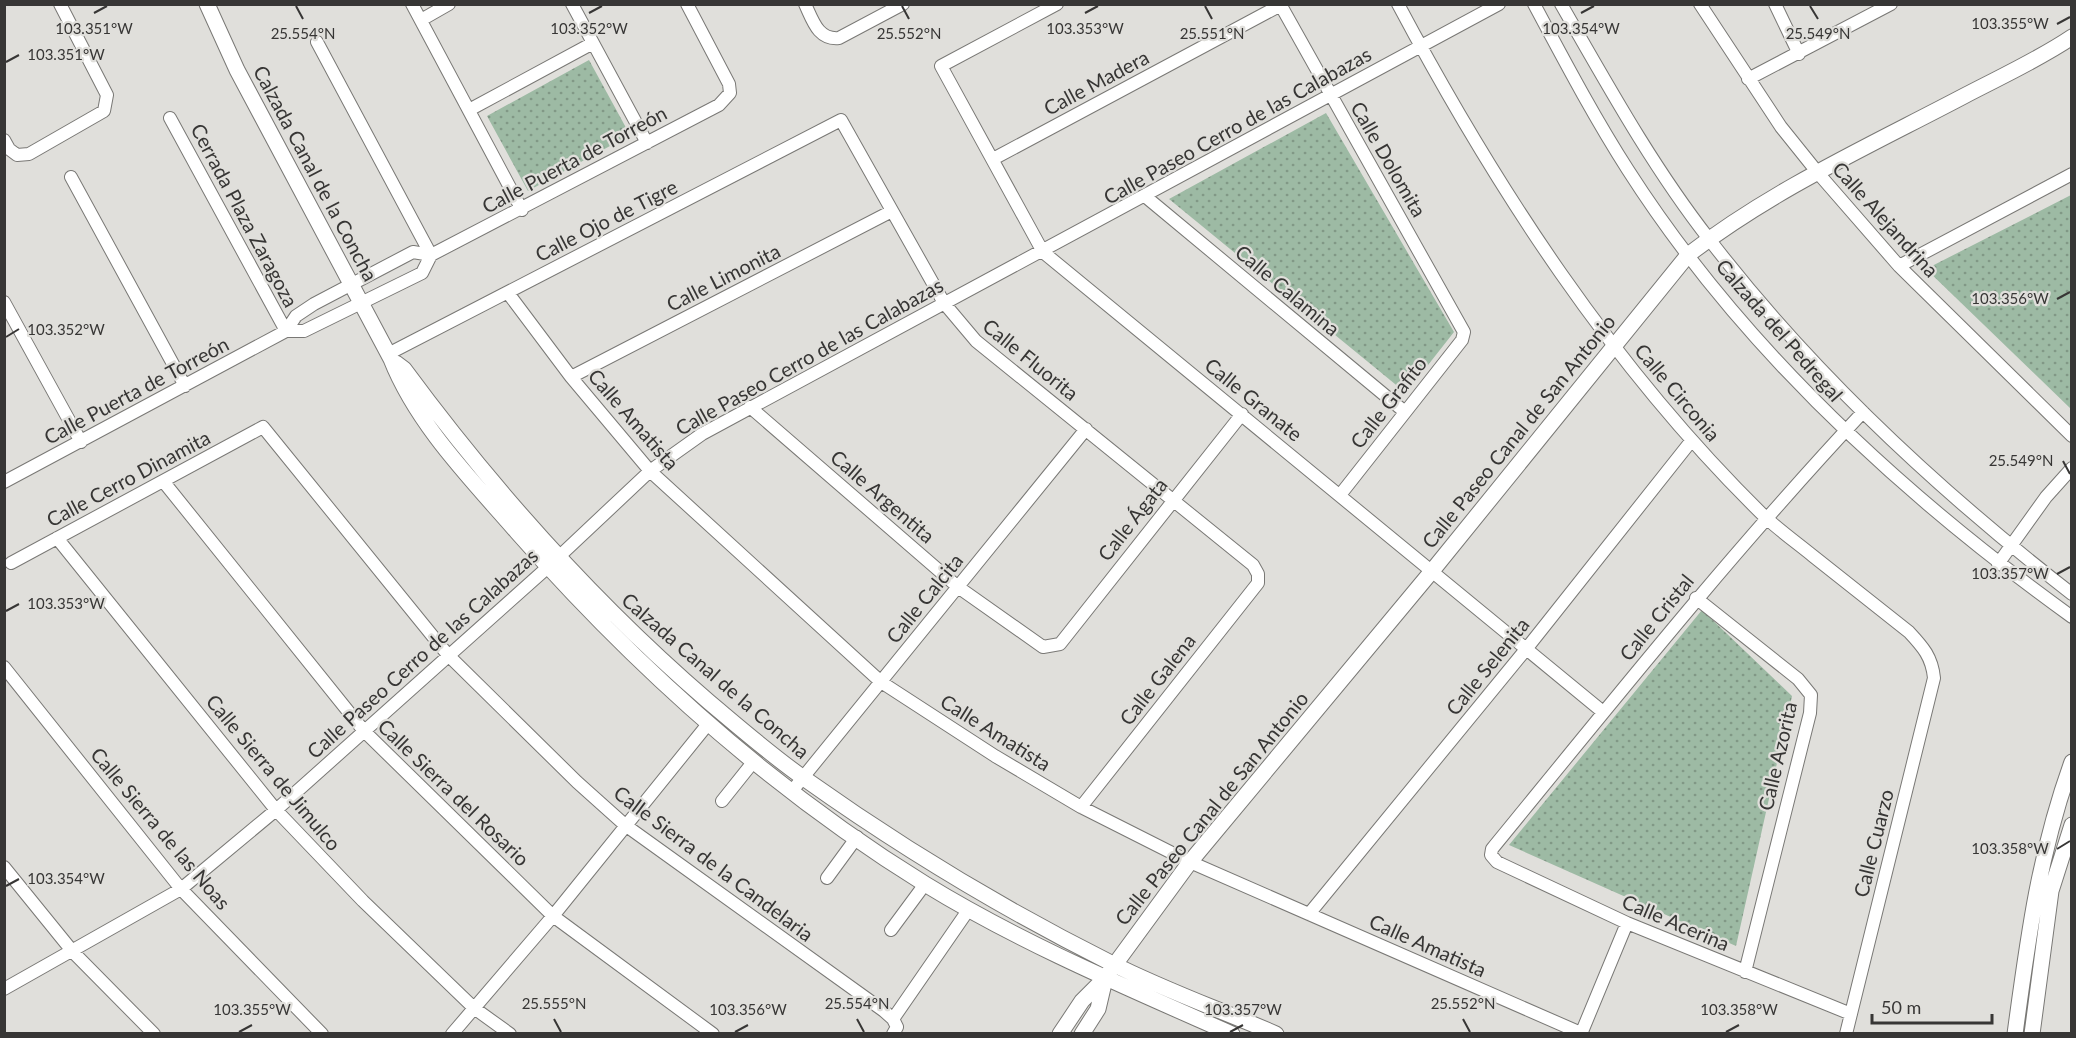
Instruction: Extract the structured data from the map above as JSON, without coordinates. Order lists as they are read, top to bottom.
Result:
{
  "streets": {
    "street": [
      "Calle Madera",
      "Calle Paseo Cerro de las Calabazas",
      "Calle Puerta de Torreón",
      "Calle Dolomita",
      "Calzada Canal de la Concha",
      "Cerrada Plaza Zaragoza",
      "Calle Alejandrina",
      "Calle Ojo de Tigre",
      "Calle Limonita",
      "Calle Calamina",
      "Calzada del Pedregal",
      "Calle Fluorita",
      "Calle Circonia",
      "Calle Granate",
      "Calle Grafito",
      "Calle Amatista",
      "Calle Paseo Canal de San Antonio",
      "Calle Cerro Dinamita",
      "Calle Argentita",
      "Calle Ágata",
      "Calle Calcita",
      "Calle Cristal",
      "Calle Selenita",
      "Calle Galena",
      "Calle Azorita",
      "Calle Sierra de Jimulco",
      "Calle Sierra del Rosario",
      "Calle Sierra de las Noas",
      "Calle Cuarzo",
      "Calle Sierra de la Candelaria",
      "Calle Acerina"
    ]
  },
  "crossings": [
    ["Calle Madera", "Calle Dolomita"],
    ["Calle Madera", "Calle Granate"],
    ["Calle Paseo Cerro de las Calabazas", "Calle Dolomita"],
    ["Calle Paseo Cerro de las Calabazas", "Calzada Canal de la Concha"],
    ["Calle Paseo Cerro de las Calabazas", "Calle Calamina"],
    ["Calle Paseo Cerro de las Calabazas", "Calle Fluorita"],
    ["Calle Paseo Cerro de las Calabazas", "Calle Circonia"],
    ["Calle Paseo Cerro de las Calabazas", "Calle Granate"],
    ["Calle Paseo Cerro de las Calabazas", "Calle Amatista"],
    ["Calle Paseo Cerro de las Calabazas", "Calle Argentita"],
    ["Calle Paseo Cerro de las Calabazas", "Calle Sierra de Jimulco"],
    ["Calle Paseo Cerro de las Calabazas", "Calle Sierra del Rosario"],
    ["Calle Paseo Cerro de las Calabazas", "Calle Sierra de las Noas"],
    ["Calle Paseo Cerro de las Calabazas", "Calle Sierra de la Candelaria"],
    ["Calle Puerta de Torreón", "Calzada Canal de la Concha"],
    ["Calle Puerta de Torreón", "Cerrada Plaza Zaragoza"],
    ["Calle Dolomita", "Calle Grafito"],
    ["Calzada Canal de la Concha", "Calle Ojo de Tigre"],
    ["Calzada Canal de la Concha", "Calle Paseo Canal de San Antonio"],
    ["Calzada Canal de la Concha", "Calle Calcita"],
    ["Calle Alejandrina", "Calle Paseo Canal de San Antonio"],
    ["Calle Ojo de Tigre", "Calle Fluorita"],
    ["Calle Ojo de Tigre", "Calle Amatista"],
    ["Calle Limonita", "Calle Fluorita"],
    ["Calle Limonita", "Calle Amatista"],
    ["Calle Calamina", "Calle Grafito"],
    ["Calzada del Pedregal", "Calle Paseo Canal de San Antonio"],
    ["Calzada del Pedregal", "Calle Cristal"],
    ["Calle Fluorita", "Calle Ágata"],
    ["Calle Fluorita", "Calle Calcita"],
    ["Calle Fluorita", "Calle Galena"],
    ["Calle Circonia", "Calle Paseo Canal de San Antonio"],
    ["Calle Circonia", "Calle Cristal"],
    ["Calle Circonia", "Calle Selenita"],
    ["Calle Circonia", "Calle Cuarzo"],
    ["Calle Granate", "Calle Grafito"],
    ["Calle Granate", "Calle Paseo Canal de San Antonio"],
    ["Calle Granate", "Calle Ágata"],
    ["Calle Granate", "Calle Cristal"],
    ["Calle Granate", "Calle Selenita"],
    ["Calle Amatista", "Calle Paseo Canal de San Antonio"],
    ["Calle Amatista", "Calle Calcita"],
    ["Calle Amatista", "Calle Selenita"],
    ["Calle Amatista", "Calle Galena"],
    ["Calle Cerro Dinamita", "Calle Sierra de Jimulco"],
    ["Calle Cerro Dinamita", "Calle Sierra del Rosario"],
    ["Calle Cerro Dinamita", "Calle Sierra de la Candelaria"],
    ["Calle Argentita", "Calle Ágata"],
    ["Calle Argentita", "Calle Calcita"],
    ["Calle Cristal", "Calle Azorita"],
    ["Calle Cristal", "Calle Acerina"],
    ["Calle Azorita", "Calle Acerina"],
    ["Calle Cuarzo", "Calle Acerina"]
  ],
  "scale_bar": "50 m",
  "coordinates": [
    "103.355°W",
    "103.351°W",
    "103.352°W",
    "103.353°W",
    "103.354°W",
    "25.554°N",
    "25.552°N",
    "25.551°N",
    "25.549°N",
    "103.356°W",
    "103.357°W",
    "103.358°W",
    "25.555°N"
  ]
}
